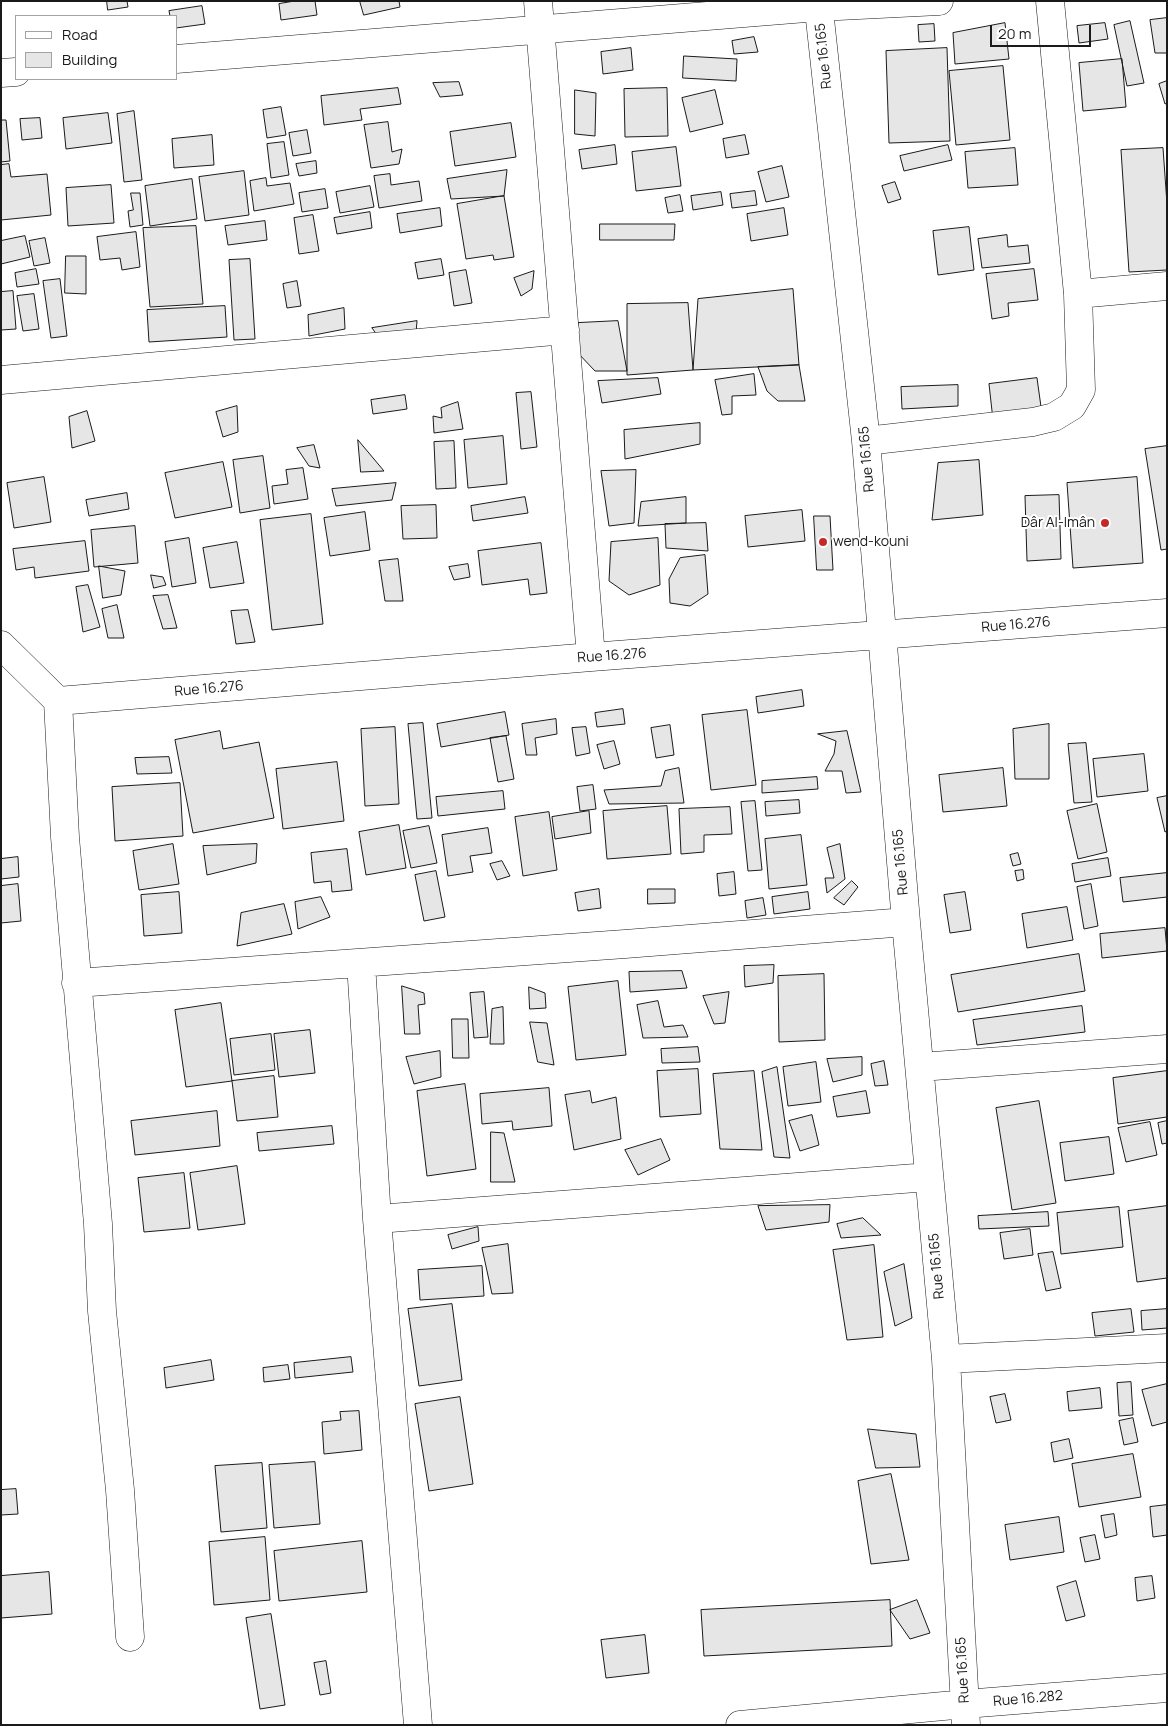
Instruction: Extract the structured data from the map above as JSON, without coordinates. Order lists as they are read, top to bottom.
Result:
{
  "streets": {
    "street": ["Rue 16.165", "Rue 16.276", "Rue 16.282"]
  },
  "crossings": [
    ["Rue 16.165", "Rue 16.276"],
    ["Rue 16.165", "Rue 16.282"]
  ],
  "places": ["Dâr Al-Imân", "wend-kouni"],
  "legend": ["Road", "Building"],
  "scale_bar": "20 m"
}
